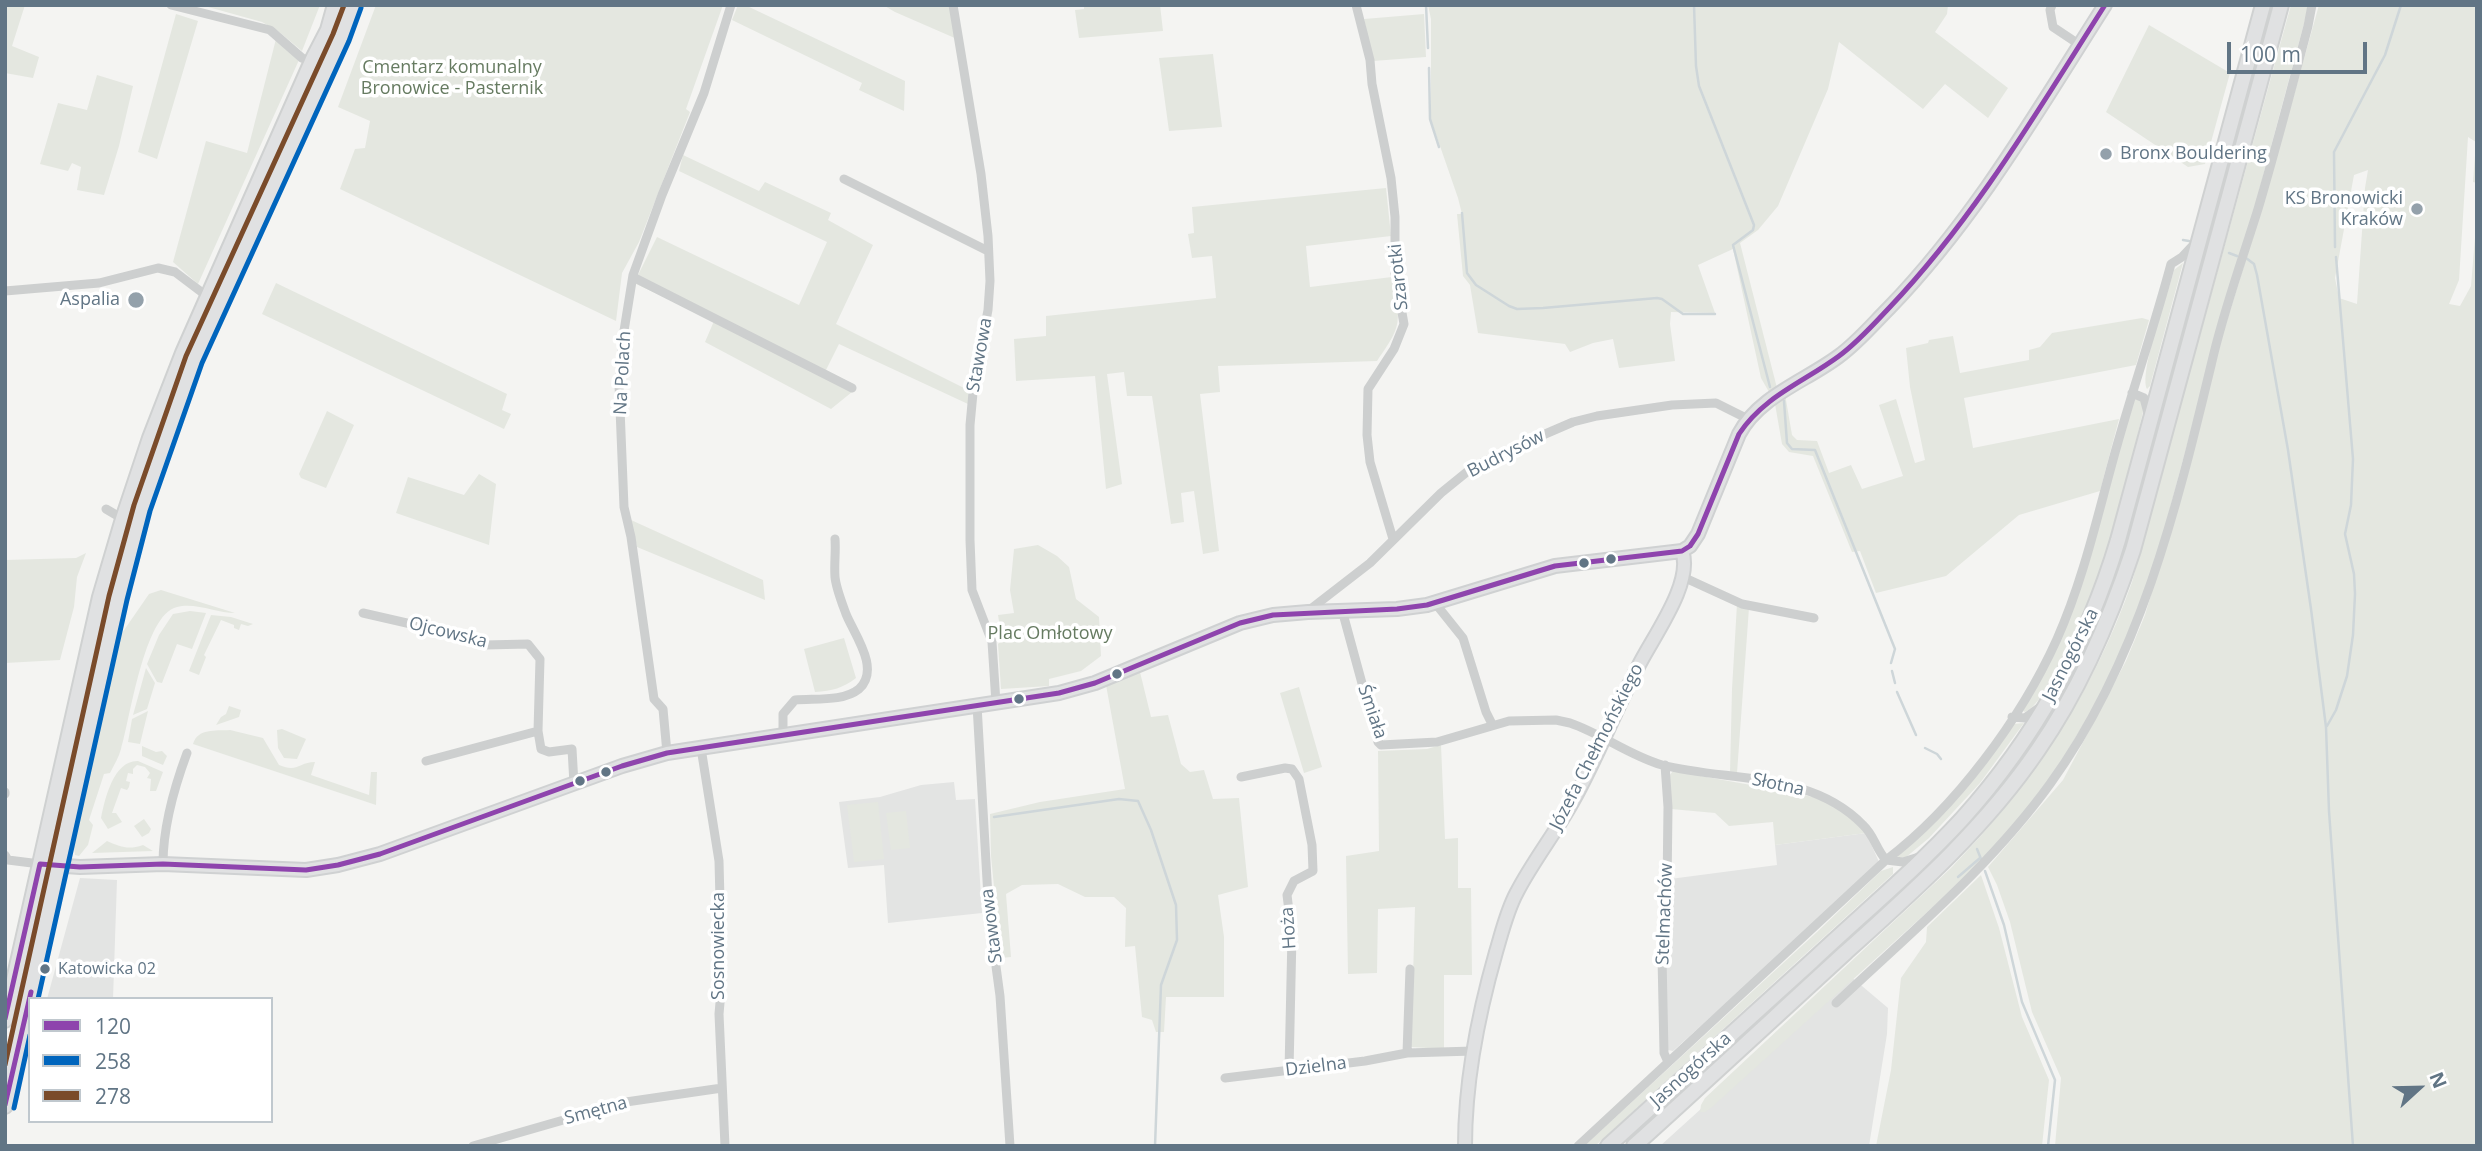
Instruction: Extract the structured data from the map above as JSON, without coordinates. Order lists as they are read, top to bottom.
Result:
{
  "streets": {
    "main road": ["Jasnogórska"],
    "street": [
      "Szarotki",
      "Stawowa",
      "Na Polach",
      "Budrysów",
      "Ojcowska",
      "Śmiała",
      "Józefa Chełmońskiego",
      "Słotna",
      "Stelmachów",
      "Hoża",
      "Sosnowiecka",
      "Dzielna",
      "Smętna"
    ]
  },
  "crossings": [
    ["Szarotki", "Budrysów"],
    ["Śmiała", "Józefa Chełmońskiego"],
    ["Śmiała", "Słotna"],
    ["Józefa Chełmońskiego", "Słotna"],
    ["Józefa Chełmońskiego", "Dzielna"],
    ["Słotna", "Stelmachów"],
    ["Hoża", "Dzielna"],
    ["Sosnowiecka", "Smętna"]
  ],
  "parks": ["Cmentarz komunalny Bronowice - Pasternik", "Plac Omłotowy"],
  "places": [
    "Bronx Bouldering",
    "KS Bronowicki Kraków",
    "Aspalia",
    "Katowicka 02"
  ],
  "lines": ["transit line 120", "transit line 278", "transit line 258"],
  "legend": ["120", "258", "278"],
  "scale_bar": "100 m",
  "north": "right"
}
